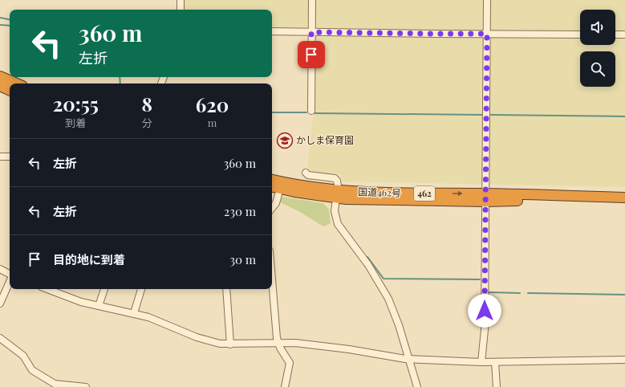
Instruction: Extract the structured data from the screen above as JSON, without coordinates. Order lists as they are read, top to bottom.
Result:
{
  "streets": {
    "highway": ["国道462号", "462"]
  },
  "places": {
    "school or university": ["かしま保育園"]
  },
  "page": {
    "turn": ["360 m", "左折"],
    "eta": [
      "20:55",
      "到着",
      "8",
      "分",
      "620",
      "m"
    ],
    "list": [
      {
        "name": "左折",
        "value": "360 m"
      },
      {
        "name": "左折",
        "value": "230 m"
      },
      {
        "name": "目的地に到着",
        "value": "30 m"
      }
    ]
  }
}
